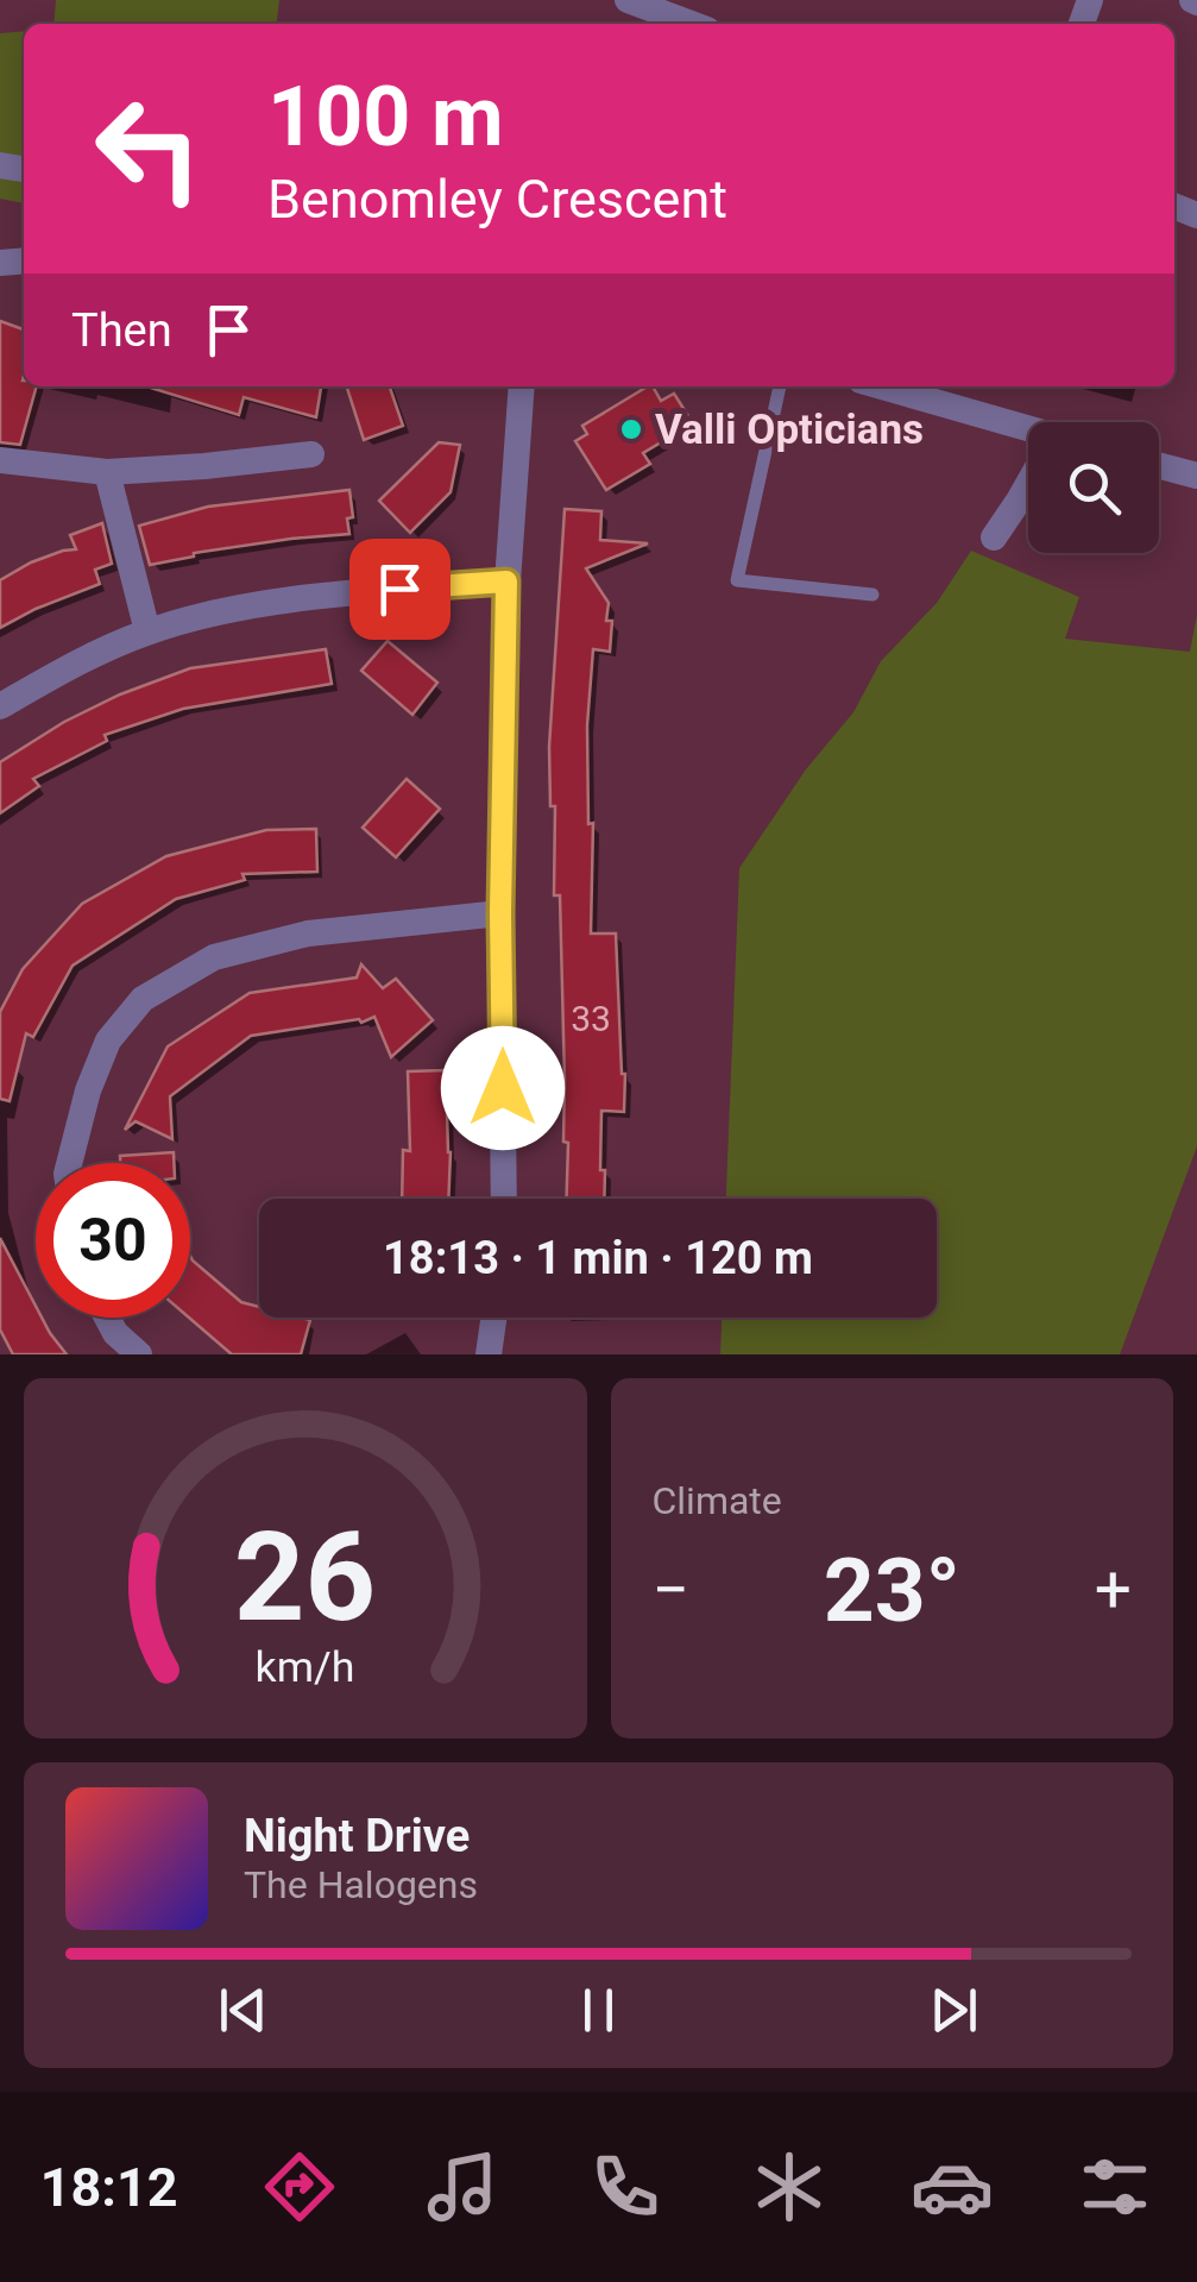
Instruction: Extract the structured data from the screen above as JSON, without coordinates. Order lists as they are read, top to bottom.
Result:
{
  "places": ["Valli Opticians"],
  "house_numbers": ["33"],
  "page": {
    "turn": ["100 m", "Benomley Crescent"],
    "then": "Then",
    "limit": "30",
    "trip": "18:13 · 1 min · 120 m",
    "tile": "Climate",
    "heat": ["−", "23°", "+"],
    "song": ["Night Drive", "The Halogens"],
    "tabs": "18:12",
    "gauge": ["26", "km/h"]
  }
}
